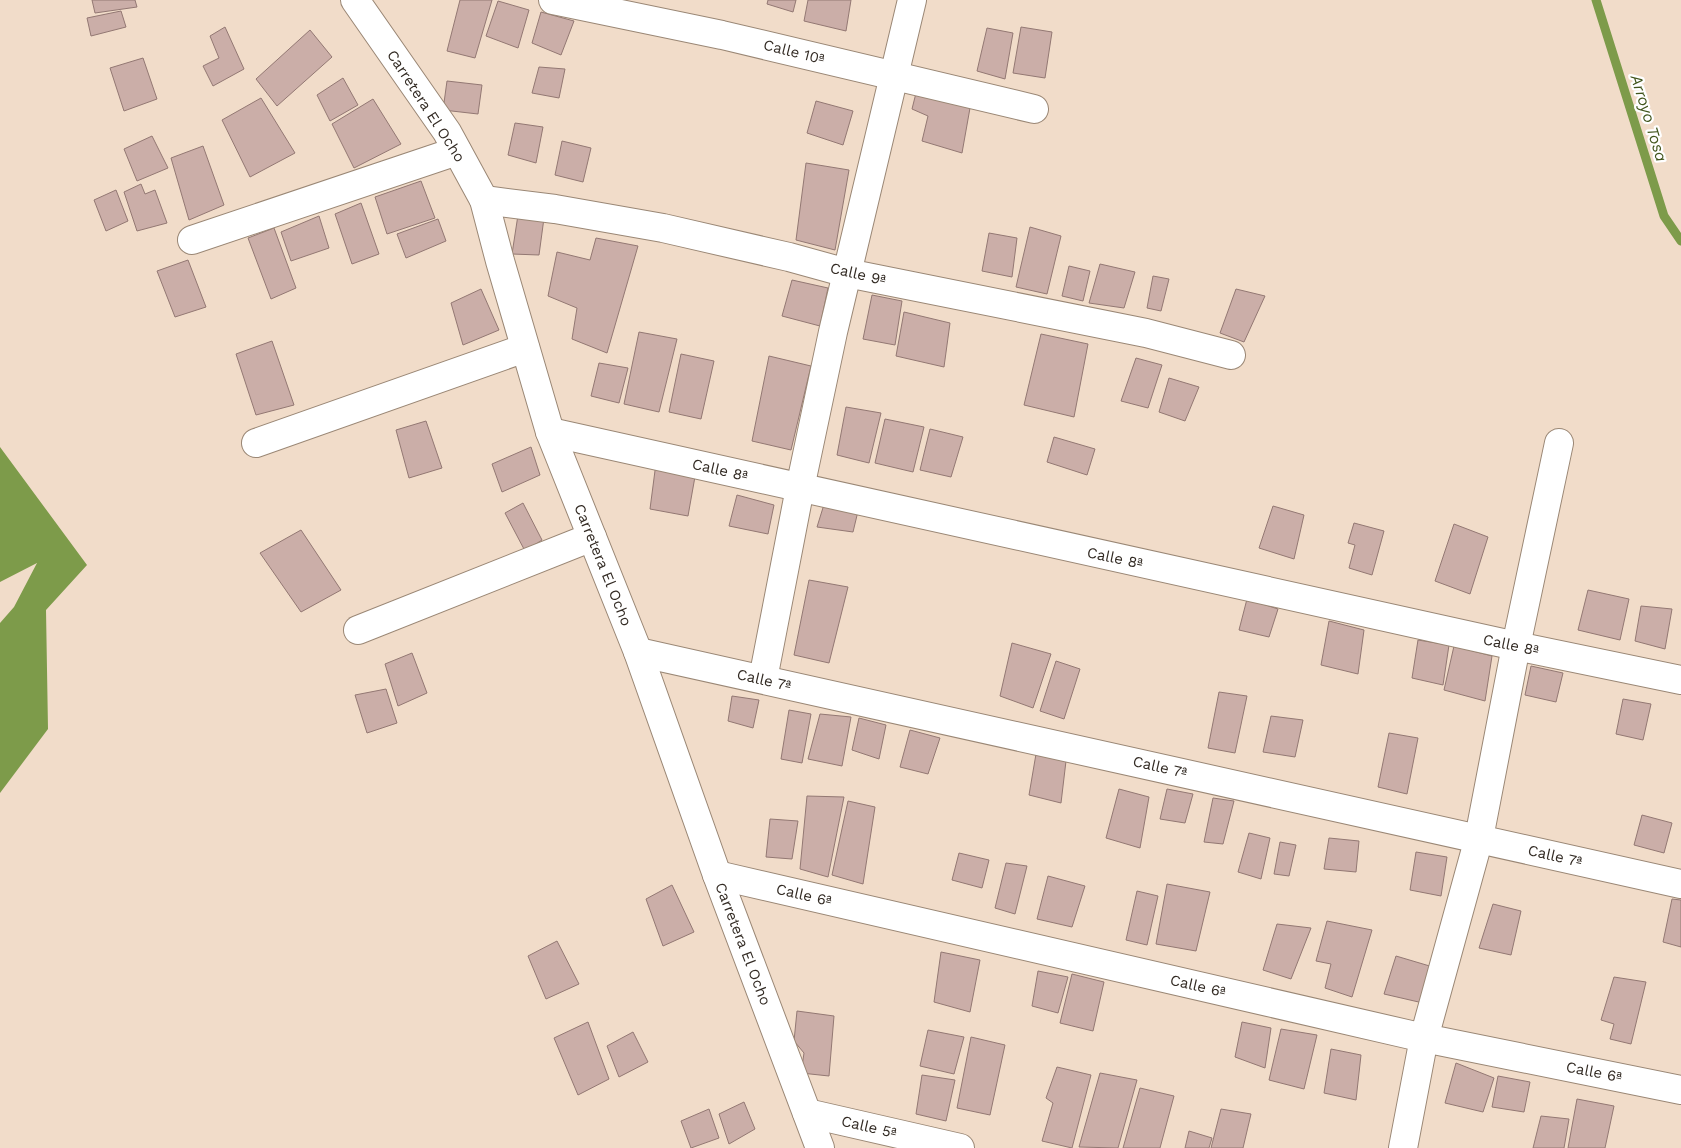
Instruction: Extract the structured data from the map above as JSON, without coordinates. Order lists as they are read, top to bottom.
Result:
{
  "streets": {
    "street": [
      "Calle 10ª",
      "Carretera El Ocho",
      "Calle 9ª",
      "Calle 8ª",
      "Calle 7ª",
      "Calle 6ª",
      "Calle 5ª"
    ]
  },
  "crossings": [
    ["Carretera El Ocho", "Calle 9ª"],
    ["Carretera El Ocho", "Calle 8ª"],
    ["Carretera El Ocho", "Calle 7ª"],
    ["Carretera El Ocho", "Calle 6ª"],
    ["Carretera El Ocho", "Calle 5ª"]
  ],
  "water": ["Arroyo Tosa"]
}
